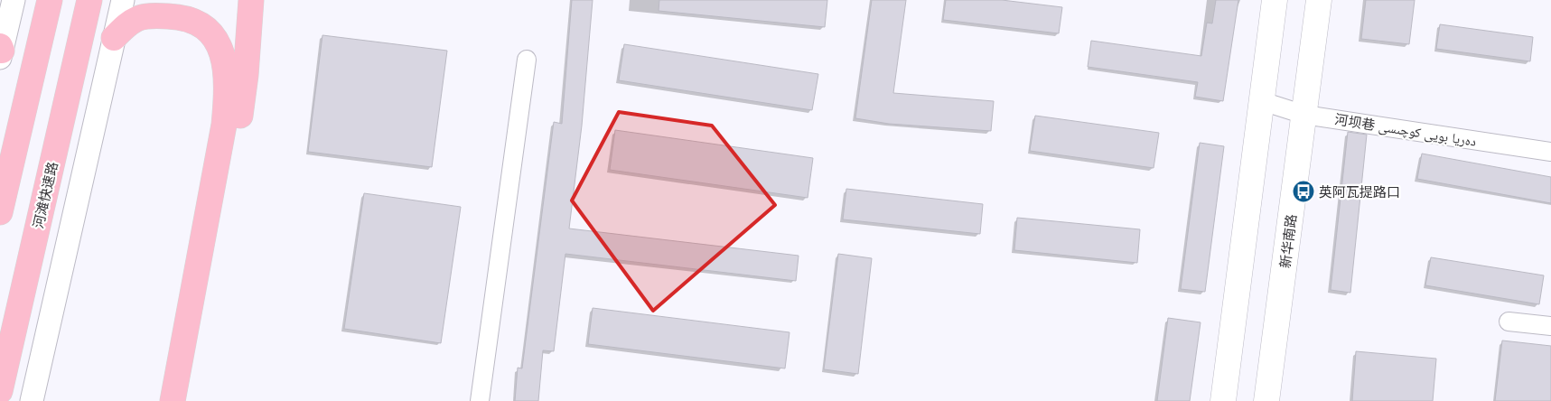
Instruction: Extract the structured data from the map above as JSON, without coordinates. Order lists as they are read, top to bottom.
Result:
{
  "streets": {
    "highway": ["河滩快速路"],
    "main road": ["新华南路"],
    "street": ["河坝巷 دەريا بويى كوچىسى"]
  },
  "crossings": [
    ["河坝巷 دەريا بويى كوچىسى", "新华南路"]
  ],
  "places": {
    "bus stop": ["英阿瓦提路口"]
  }
}
